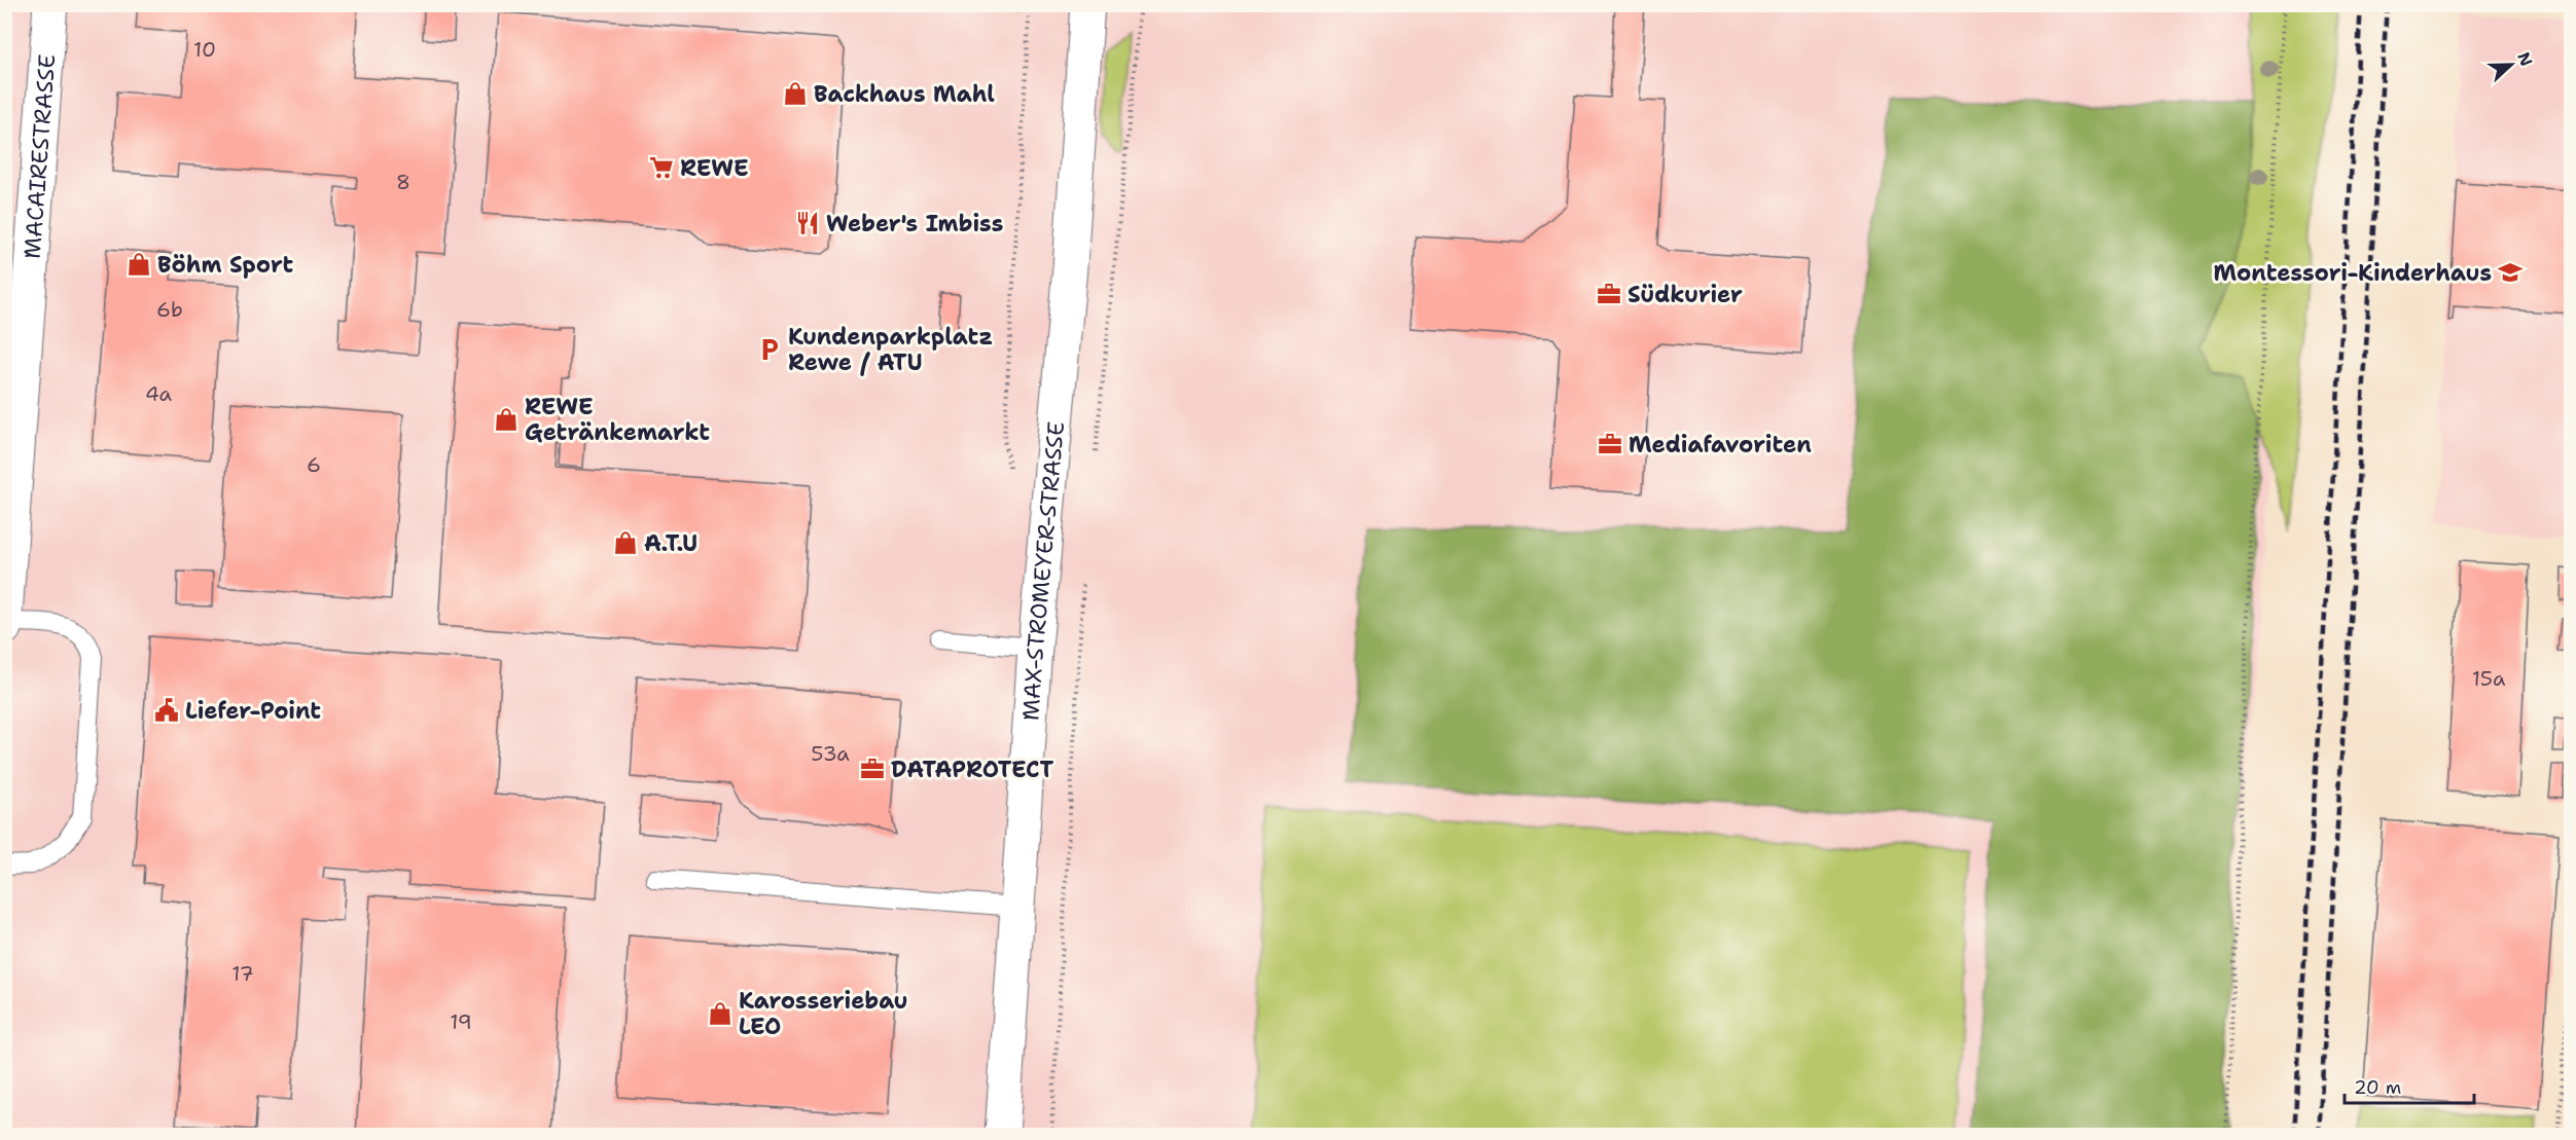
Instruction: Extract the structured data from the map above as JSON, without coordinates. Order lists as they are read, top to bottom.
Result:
{
  "streets": {
    "street": ["MACAIRESTRASSE", "MAX-STROMEYER-STRASSE"]
  },
  "places": {
    "shop": [
      "Backhaus Mahl",
      "Böhm Sport",
      "REWE Getränkemarkt",
      "A.T.U",
      "Karosseriebau LEO"
    ],
    "supermarket": ["REWE"],
    "restaurant": ["Weber's Imbiss"],
    "school or university": ["Montessori-Kinderhaus"],
    "office": ["Südkurier", "Mediafavoriten", "DATAPROTECT"],
    "parking": ["Kundenparkplatz Rewe / ATU"],
    "public building": ["Liefer-Point"]
  },
  "house_numbers": [
    "10",
    "8",
    "6b",
    "4a",
    "6",
    "15a",
    "53a",
    "17",
    "19"
  ],
  "scale_bar": "20 m",
  "north": "right"
}
